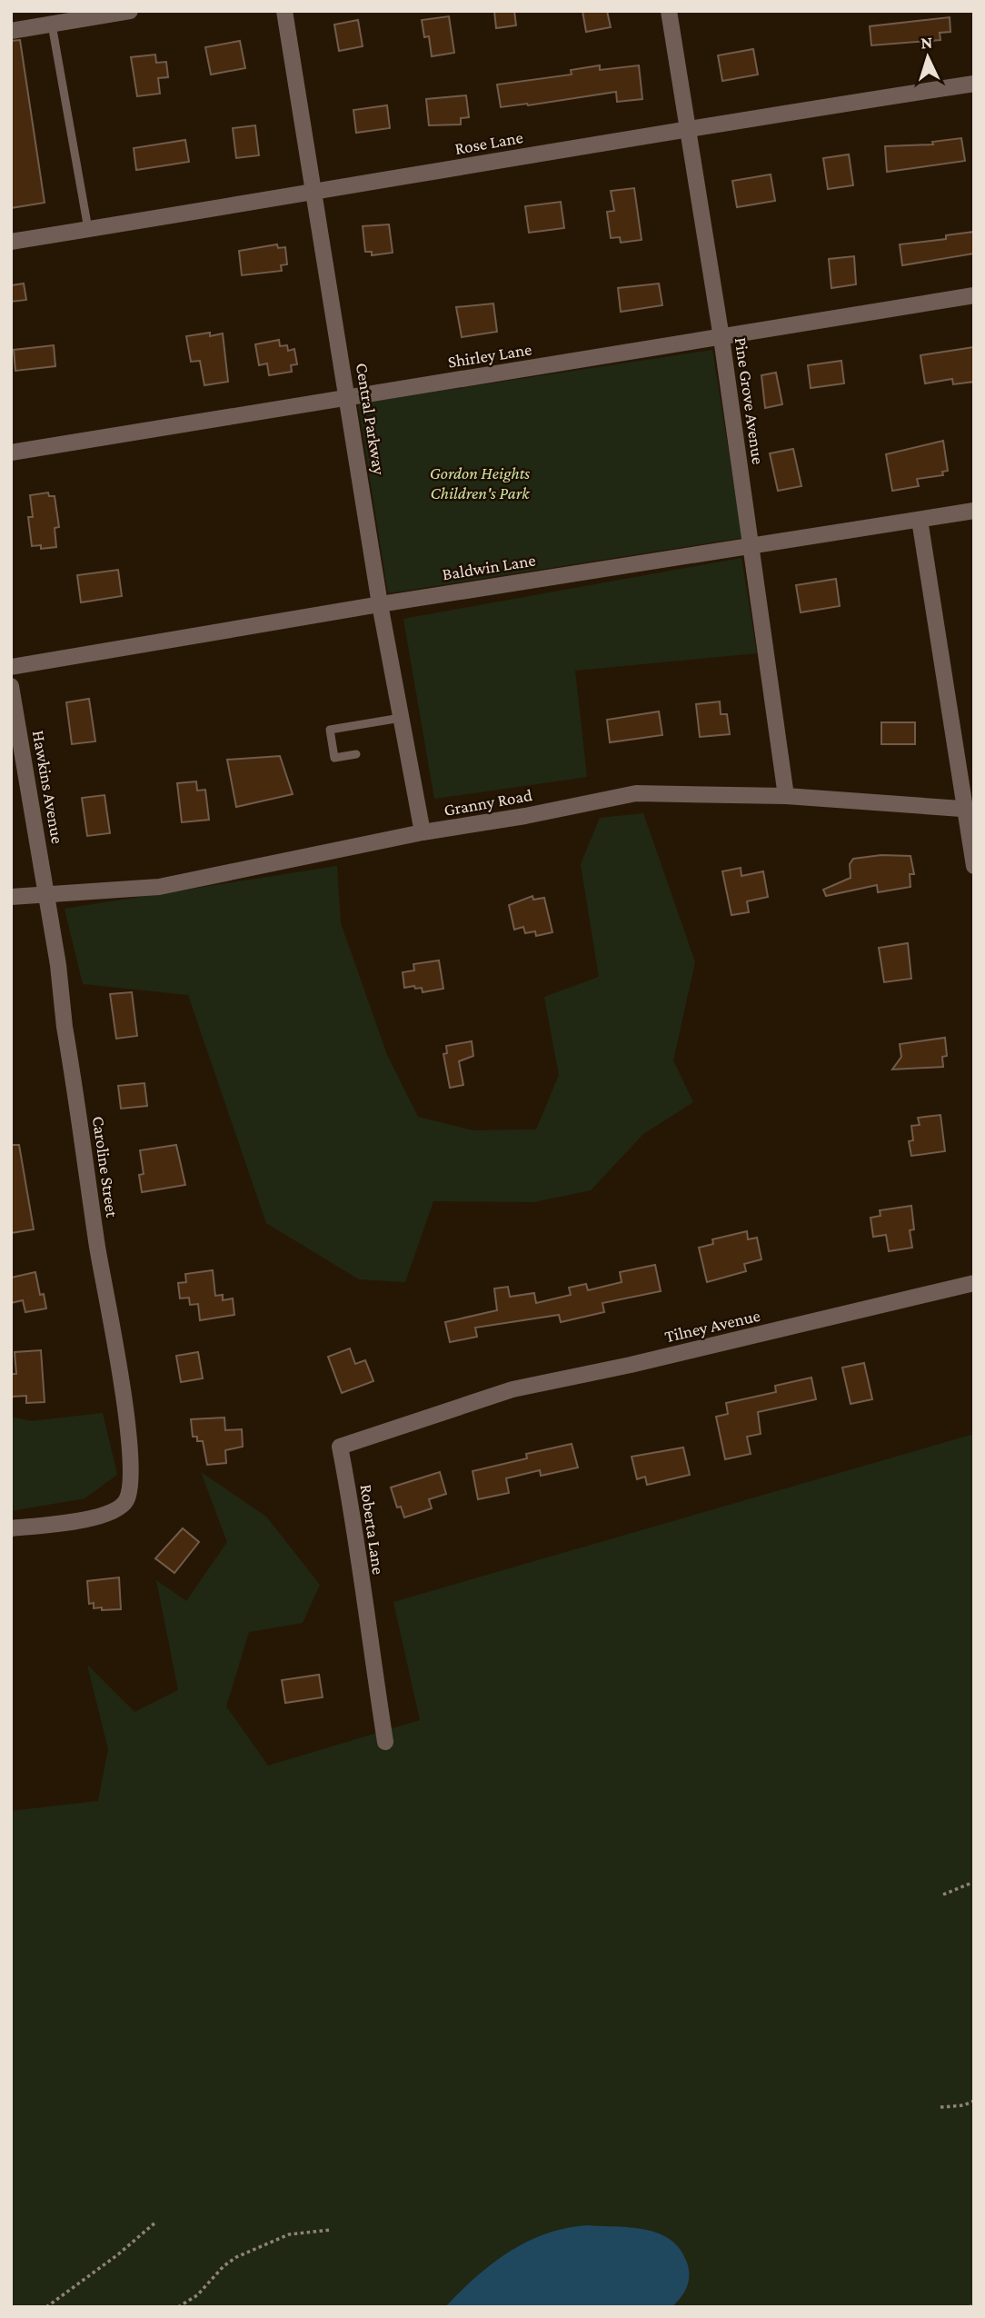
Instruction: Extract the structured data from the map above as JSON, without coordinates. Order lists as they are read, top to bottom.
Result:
{
  "streets": {
    "street": [
      "Rose Lane",
      "Shirley Lane",
      "Pine Grove Avenue",
      "Central Parkway",
      "Baldwin Lane",
      "Hawkins Avenue",
      "Granny Road",
      "Caroline Street",
      "Tilney Avenue",
      "Roberta Lane"
    ]
  },
  "crossings": [
    ["Rose Lane", "Pine Grove Avenue"],
    ["Rose Lane", "Central Parkway"],
    ["Shirley Lane", "Pine Grove Avenue"],
    ["Shirley Lane", "Central Parkway"],
    ["Pine Grove Avenue", "Baldwin Lane"],
    ["Pine Grove Avenue", "Granny Road"],
    ["Central Parkway", "Baldwin Lane"],
    ["Central Parkway", "Granny Road"],
    ["Hawkins Avenue", "Granny Road"],
    ["Hawkins Avenue", "Caroline Street"],
    ["Granny Road", "Caroline Street"],
    ["Tilney Avenue", "Roberta Lane"]
  ],
  "parks": ["Gordon Heights Children's Park"],
  "north": "top"
}
